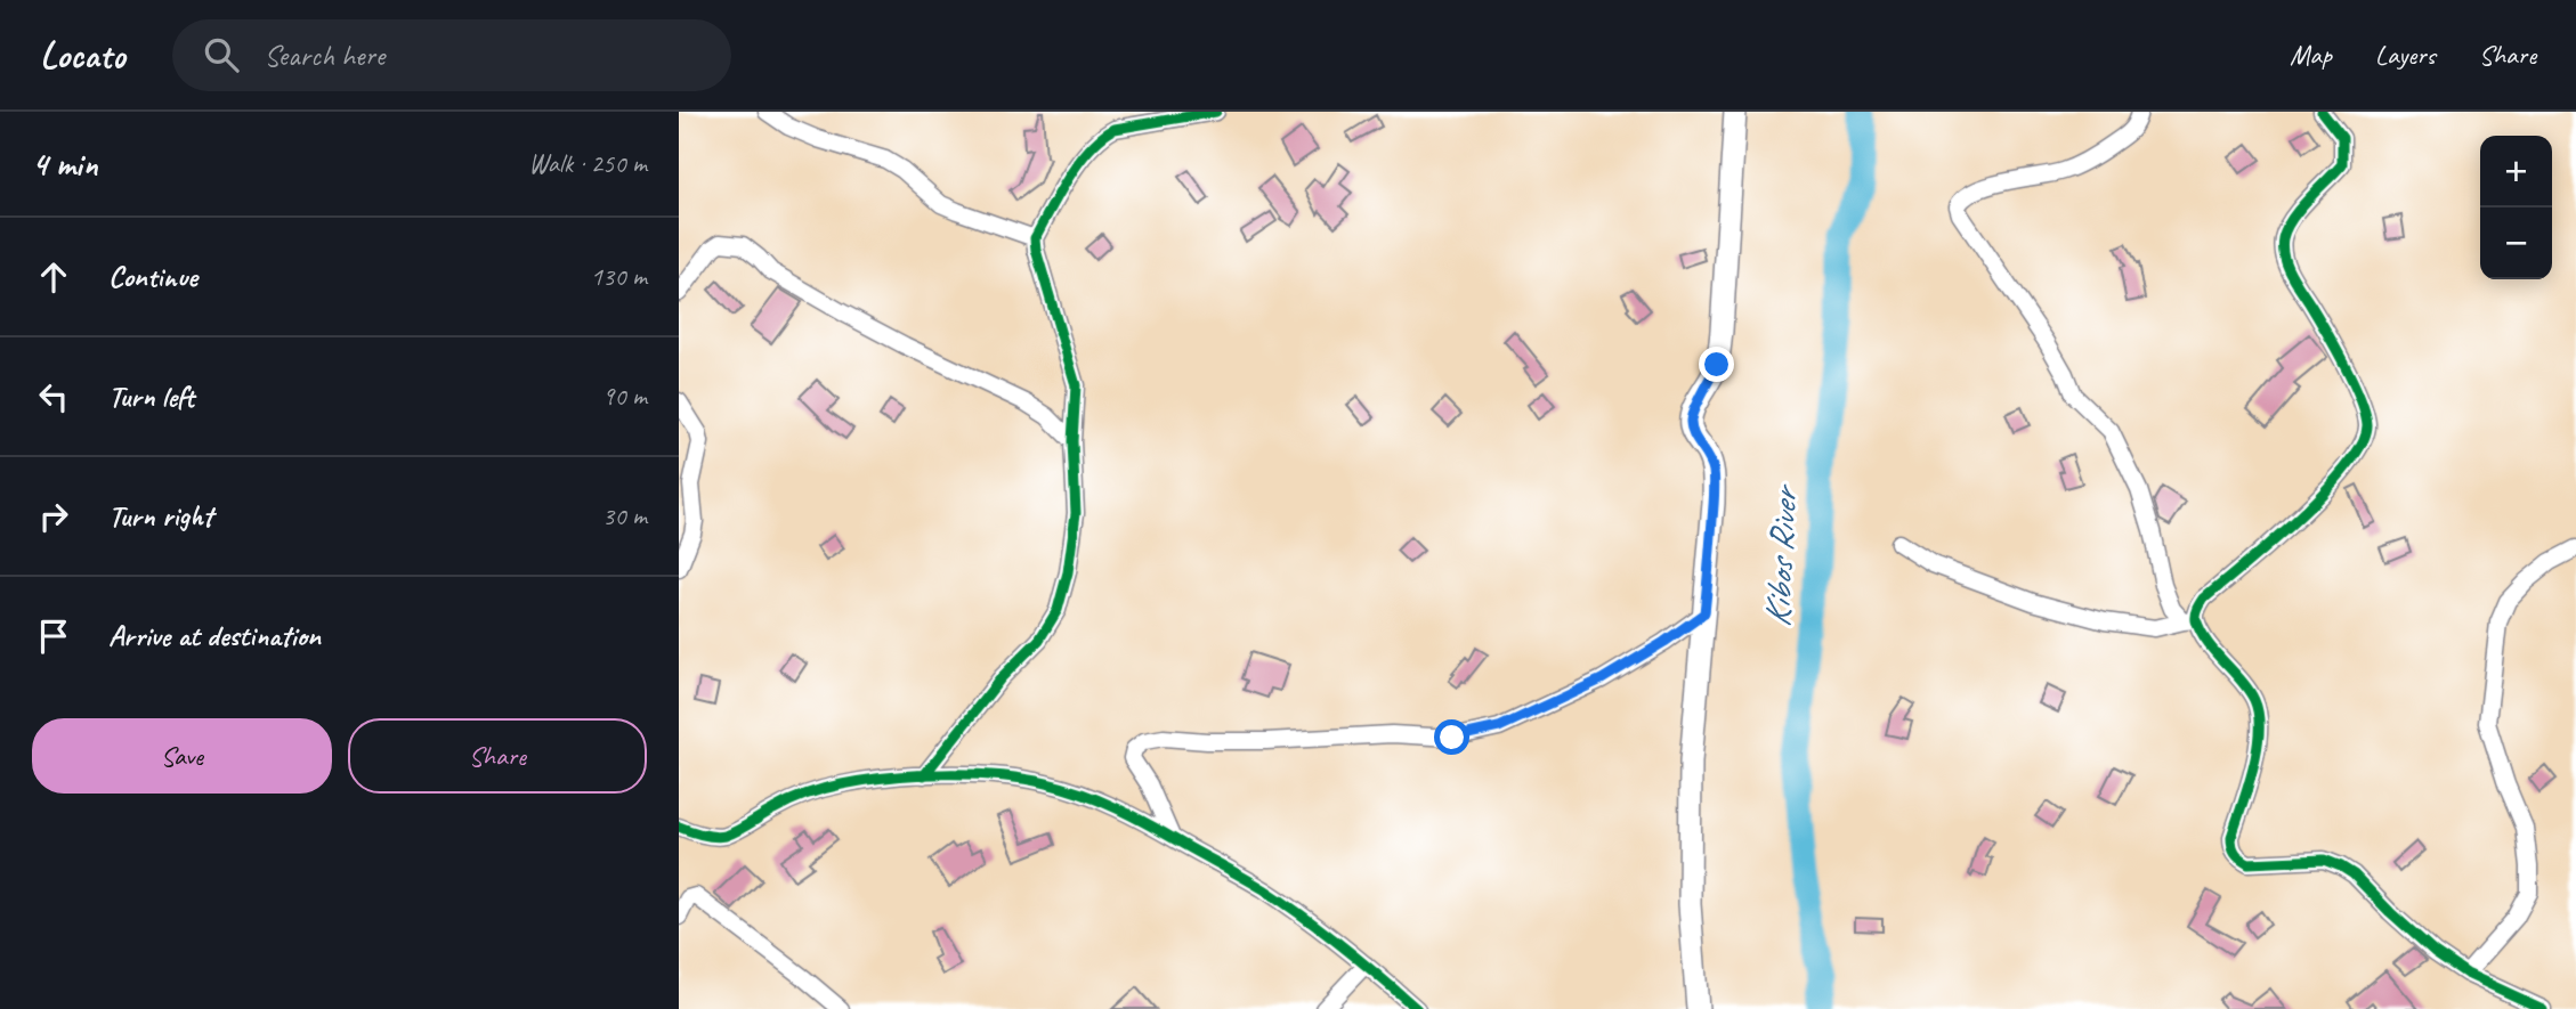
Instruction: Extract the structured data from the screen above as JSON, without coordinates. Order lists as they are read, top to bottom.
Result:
{
  "water": ["Kibos River"],
  "page": {
    "header": "Locato",
    "search": "Search here",
    "nav": ["Map", "Layers", "Share"],
    "heading": ["4 min", "Walk · 250 m"],
    "map_buttons": ["+", "−"],
    "list": [
      ["Continue", "130 m"],
      ["Turn left", "90 m"],
      ["Turn right", "30 m"],
      "Arrive at destination"
    ],
    "buttons": ["Save", "Share"]
  }
}
